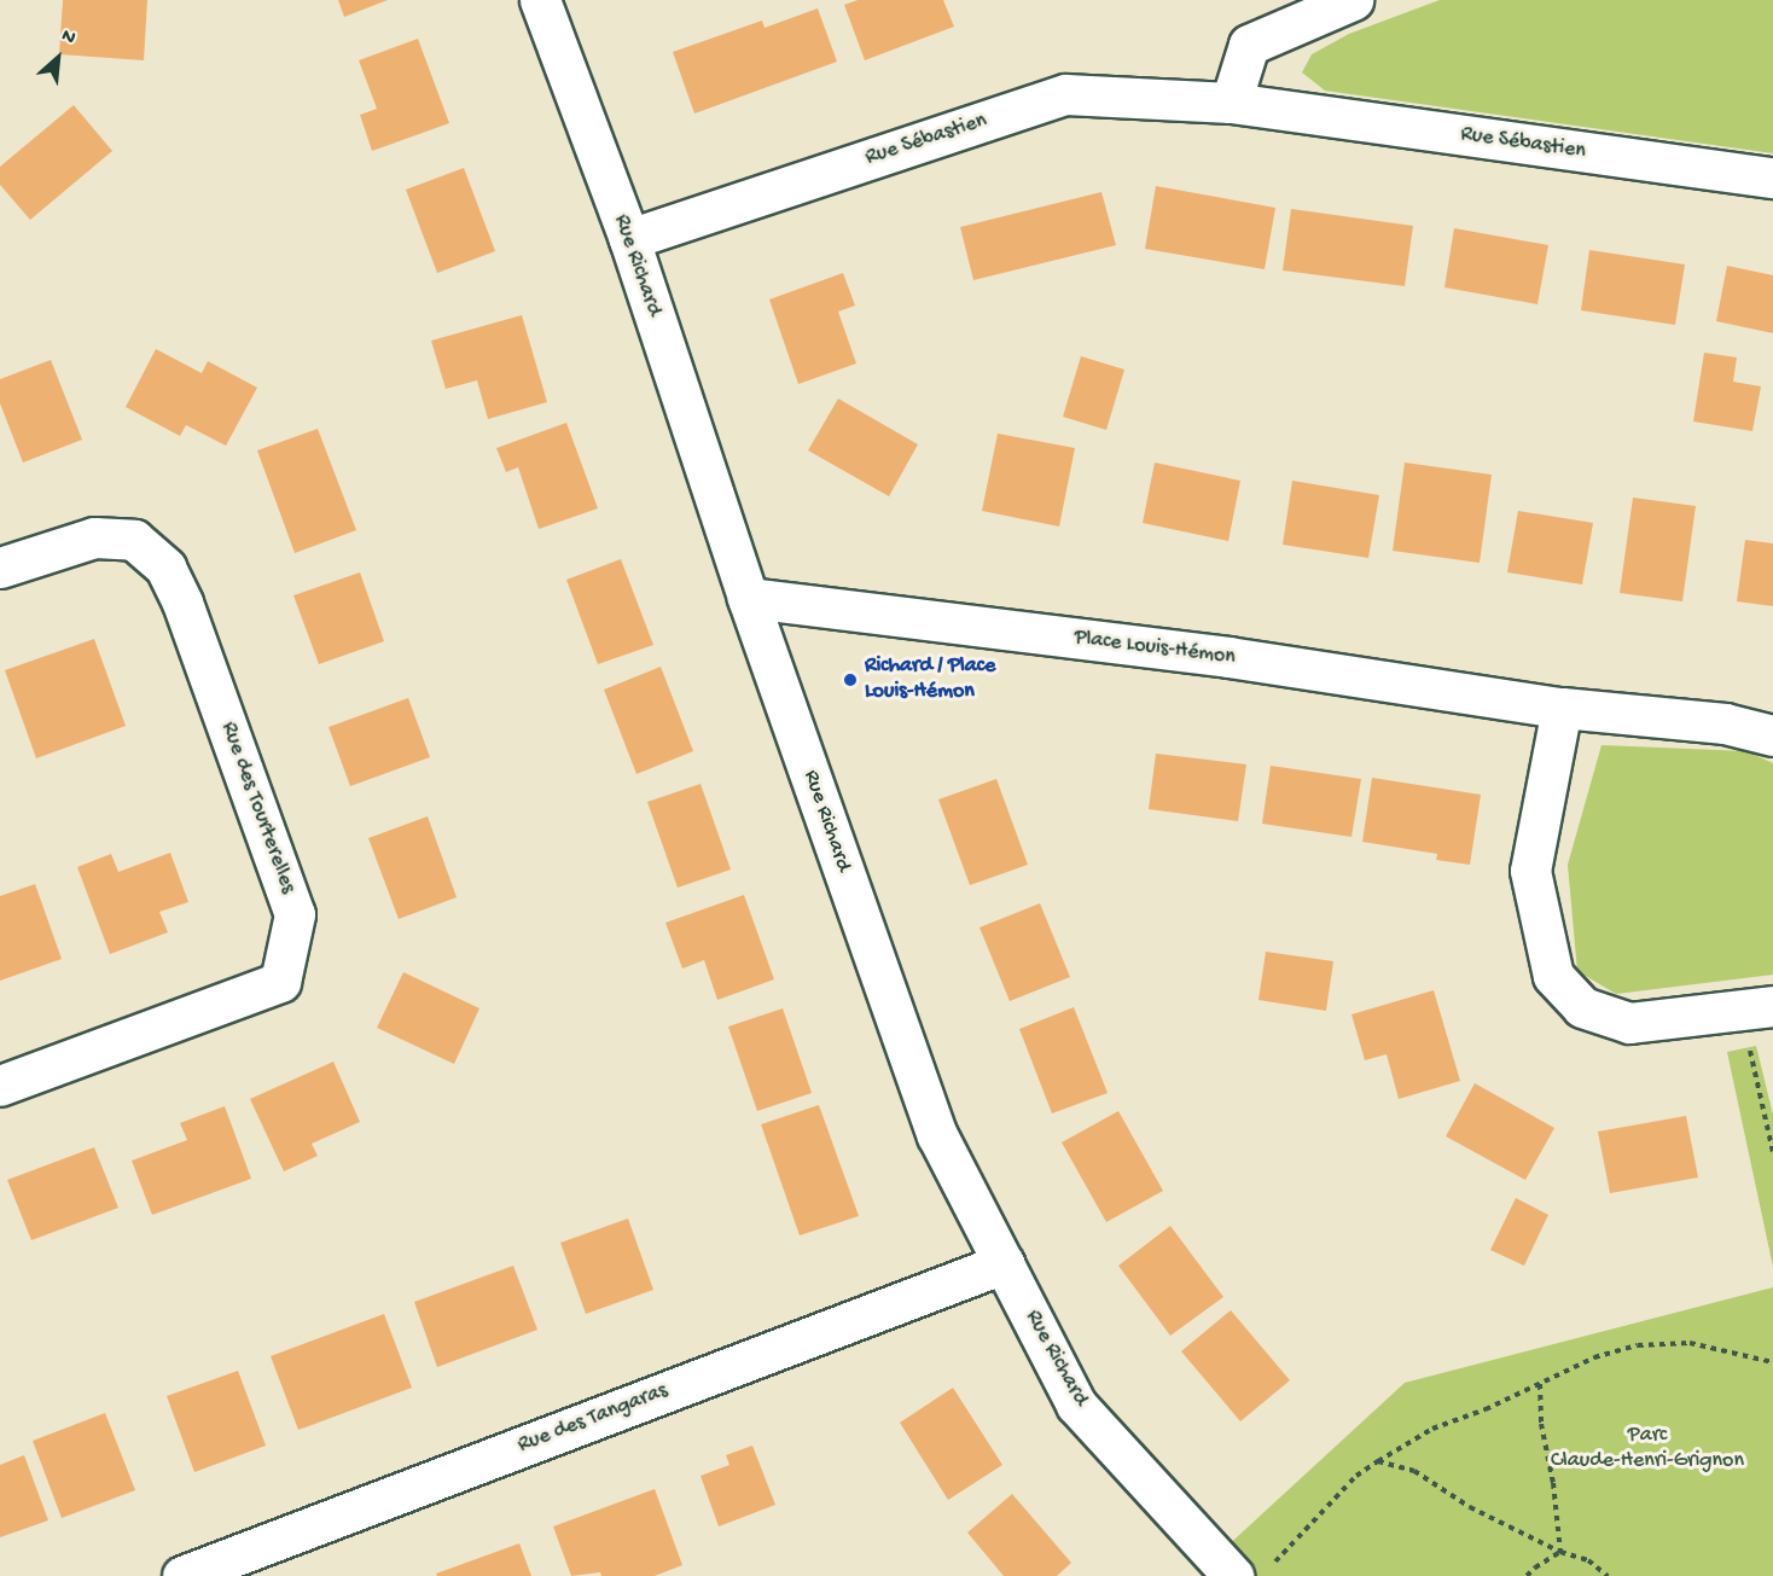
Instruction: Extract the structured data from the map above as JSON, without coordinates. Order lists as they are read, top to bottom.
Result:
{
  "streets": {
    "street": [
      "Rue Sébastien",
      "Rue Richard",
      "Place Louis-Hémon",
      "Rue des Tourterelles",
      "Rue des Tangaras"
    ]
  },
  "crossings": [
    ["Rue Sébastien", "Rue Richard"],
    ["Rue Richard", "Place Louis-Hémon"],
    ["Rue Richard", "Rue des Tangaras"]
  ],
  "parks": ["Parc Claude-Henri-Grignon"],
  "places": ["Richard / Place Louis-Hémon"],
  "north": "top right"
}
